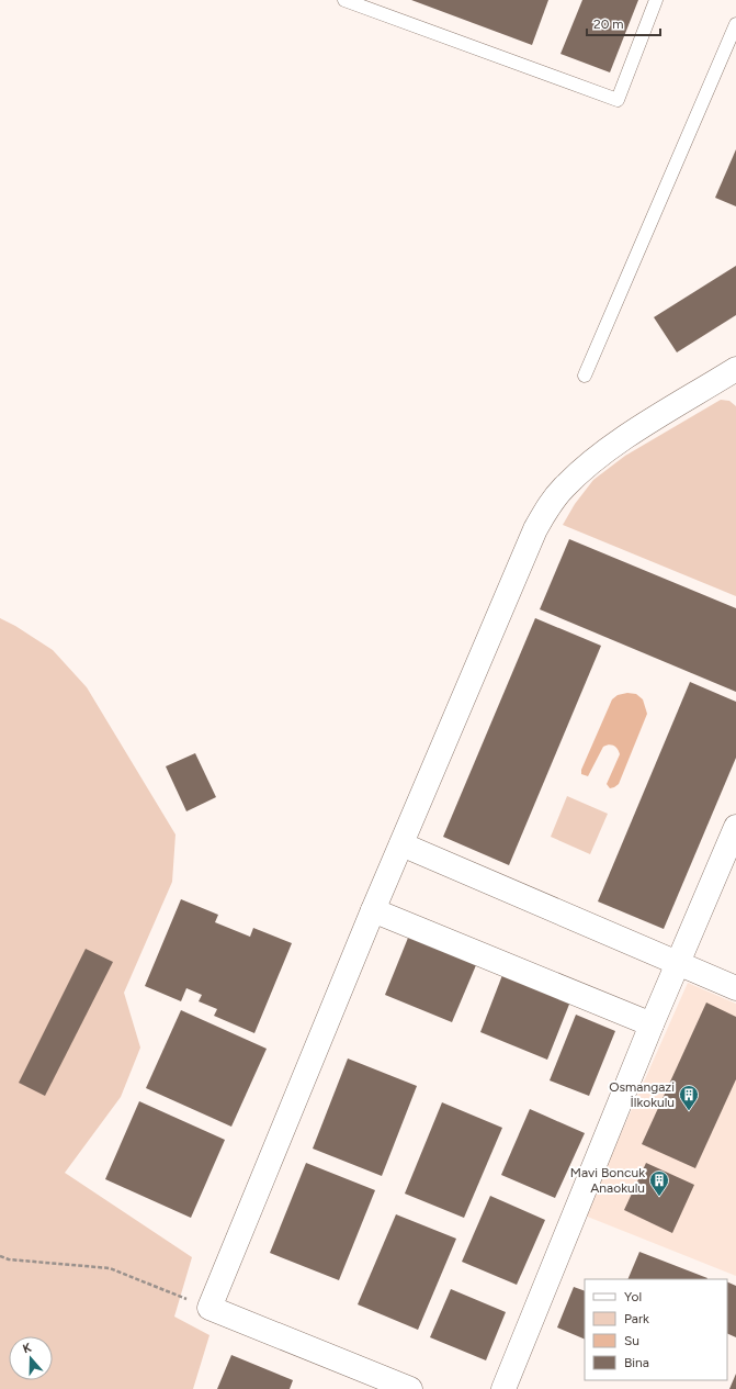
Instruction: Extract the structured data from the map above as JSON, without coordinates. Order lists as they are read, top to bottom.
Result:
{
  "places": {
    "building": ["Osmangazi İlkokulu", "Mavi Boncuk Anaokulu"]
  },
  "legend": [
    "Yol",
    "Park",
    "Su",
    "Bina"
  ],
  "scale_bar": "20 m",
  "north": "top"
}
